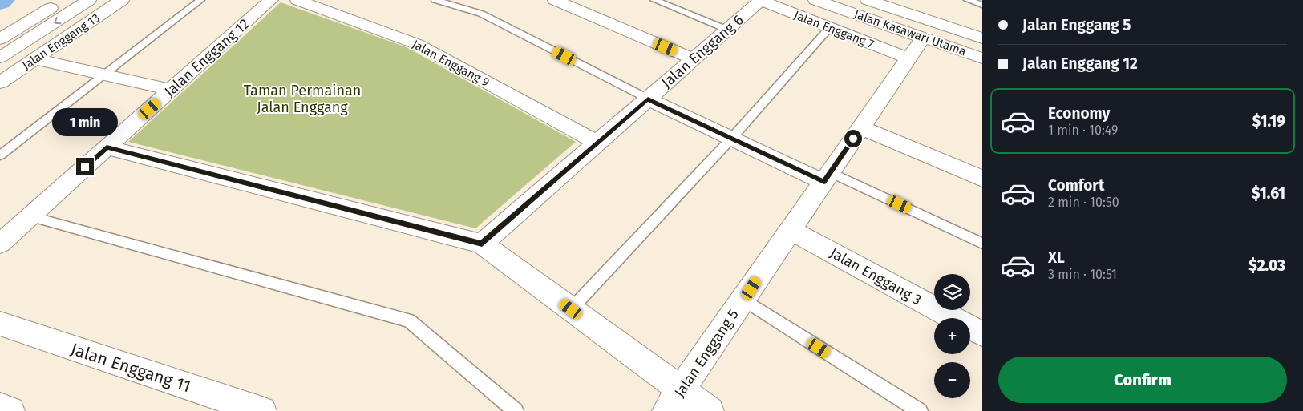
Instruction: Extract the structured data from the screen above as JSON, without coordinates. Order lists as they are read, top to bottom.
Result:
{
  "streets": {
    "street": [
      "Jalan Enggang 7",
      "Jalan Kasawari Utama",
      "Jalan Enggang 13",
      "Jalan Enggang 6",
      "Jalan Enggang 12",
      "Jalan Enggang 9",
      "Jalan Enggang 3",
      "Jalan Enggang 5",
      "Jalan Enggang 11"
    ]
  },
  "crossings": [
    ["Jalan Enggang 7", "Jalan Enggang 6"],
    ["Jalan Enggang 7", "Jalan Enggang 5"],
    ["Jalan Kasawari Utama", "Jalan Enggang 5"],
    ["Jalan Enggang 6", "Jalan Enggang 9"],
    ["Jalan Enggang 3", "Jalan Enggang 5"]
  ],
  "parks": ["Taman Permainan Jalan Enggang"],
  "page": {
    "banner": ["Jalan Enggang 5", "Jalan Enggang 12"],
    "list": [
      {
        "name": "Economy",
        "note": "1 min · 10:49",
        "value": "$1.19"
      },
      {
        "name": "Comfort",
        "note": "2 min · 10:50",
        "value": "$1.61"
      },
      {
        "name": "XL",
        "note": "3 min · 10:51",
        "value": "$2.03"
      }
    ],
    "bubble": "1 min",
    "map_buttons": ["+", "−"],
    "buttons": "Confirm"
  }
}
